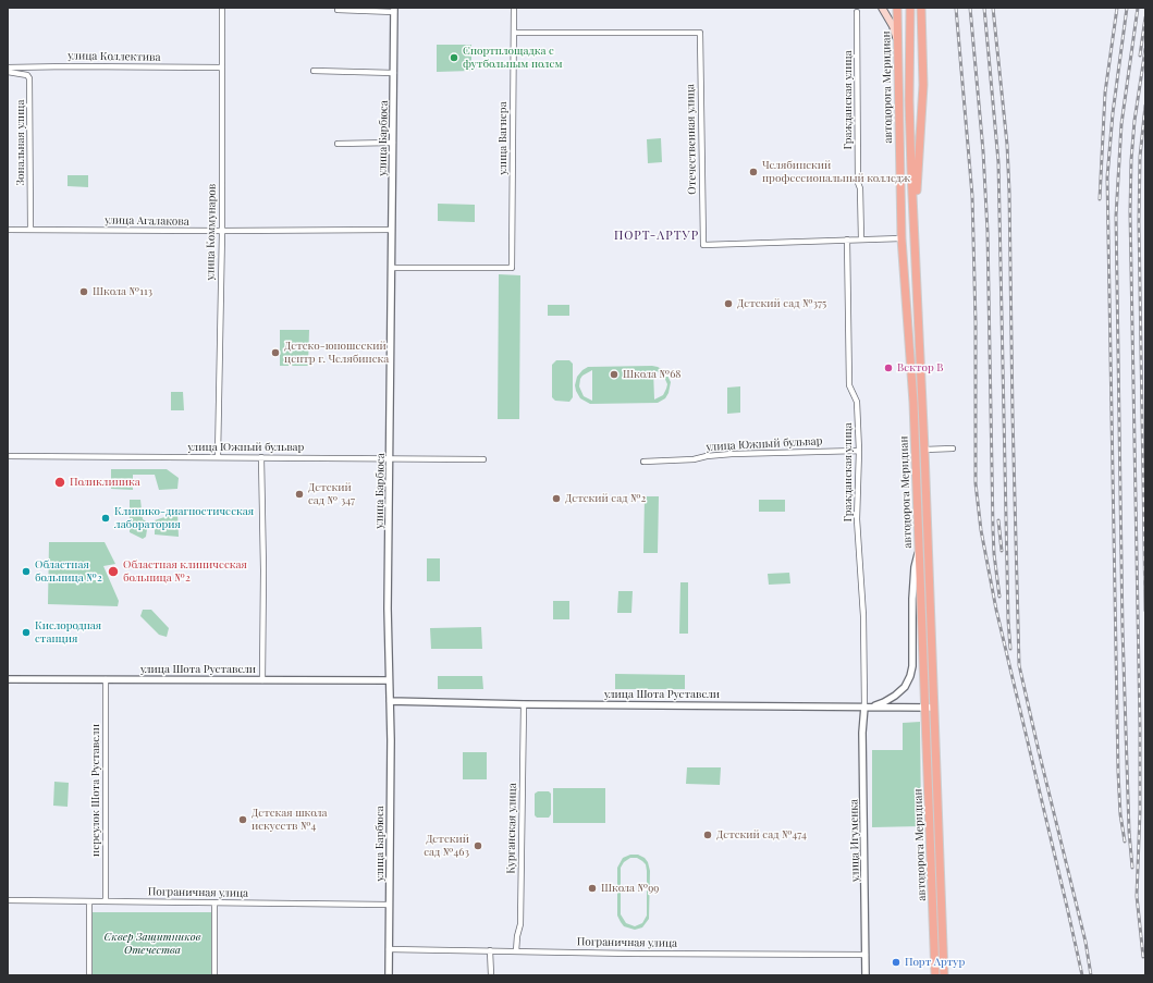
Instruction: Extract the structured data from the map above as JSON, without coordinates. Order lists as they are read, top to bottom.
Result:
{
  "streets": {
    "main road": ["автодорога Меридиан"],
    "street": [
      "улица Коллектива",
      "Гражданская улица",
      "улица Барбюса",
      "улица Вагнера",
      "Отечественная улица",
      "Зональная улица",
      "улица Агалакова",
      "улица Коммунаров",
      "улица Южный бульвар",
      "улица Шота Руставели",
      "переулок Шота Руставели",
      "Курганская улица",
      "улица Игуменка",
      "Пограничная улица"
    ]
  },
  "crossings": [
    ["улица Коллектива", "улица Коммунаров"],
    ["автодорога Меридиан", "улица Шота Руставели"],
    ["Гражданская улица", "Отечественная улица"],
    ["Гражданская улица", "улица Южный бульвар"],
    ["Гражданская улица", "улица Шота Руставели"],
    ["Гражданская улица", "улица Игуменка"],
    ["улица Барбюса", "улица Вагнера"],
    ["улица Барбюса", "улица Агалакова"],
    ["улица Барбюса", "улица Южный бульвар"],
    ["улица Барбюса", "улица Шота Руставели"],
    ["улица Барбюса", "Пограничная улица"],
    ["улица Вагнера", "Отечественная улица"],
    ["Зональная улица", "улица Агалакова"],
    ["улица Агалакова", "улица Коммунаров"],
    ["улица Коммунаров", "улица Южный бульвар"],
    ["улица Шота Руставели", "переулок Шота Руставели"],
    ["улица Шота Руставели", "Курганская улица"],
    ["улица Шота Руставели", "улица Игуменка"],
    ["переулок Шота Руставели", "Пограничная улица"],
    ["Курганская улица", "Пограничная улица"],
    ["улица Игуменка", "Пограничная улица"]
  ],
  "districts": ["ПОРТ-АРТУР"],
  "parks": ["Сквер Защитников Отечества"],
  "places": [
    "Спортплощадка с футбольным полем",
    "Челябинский профессиональный колледж",
    "Школа №113",
    "Детский сад №375",
    "Детско-юношеский центр г. Челябинска",
    "Вектор В",
    "Школа №68",
    "Поликлиника",
    "Детский сад № 347",
    "Детский сад №2",
    "Клинико-диагностическая лаборатория",
    "Областная больница №2",
    "Областная клиническая больница №2",
    "Кислородная станция",
    "Детская школа искусств №4",
    "Детский сад №474",
    "Детский сад №463",
    "Школа №99",
    "Порт Артур"
  ]
}
